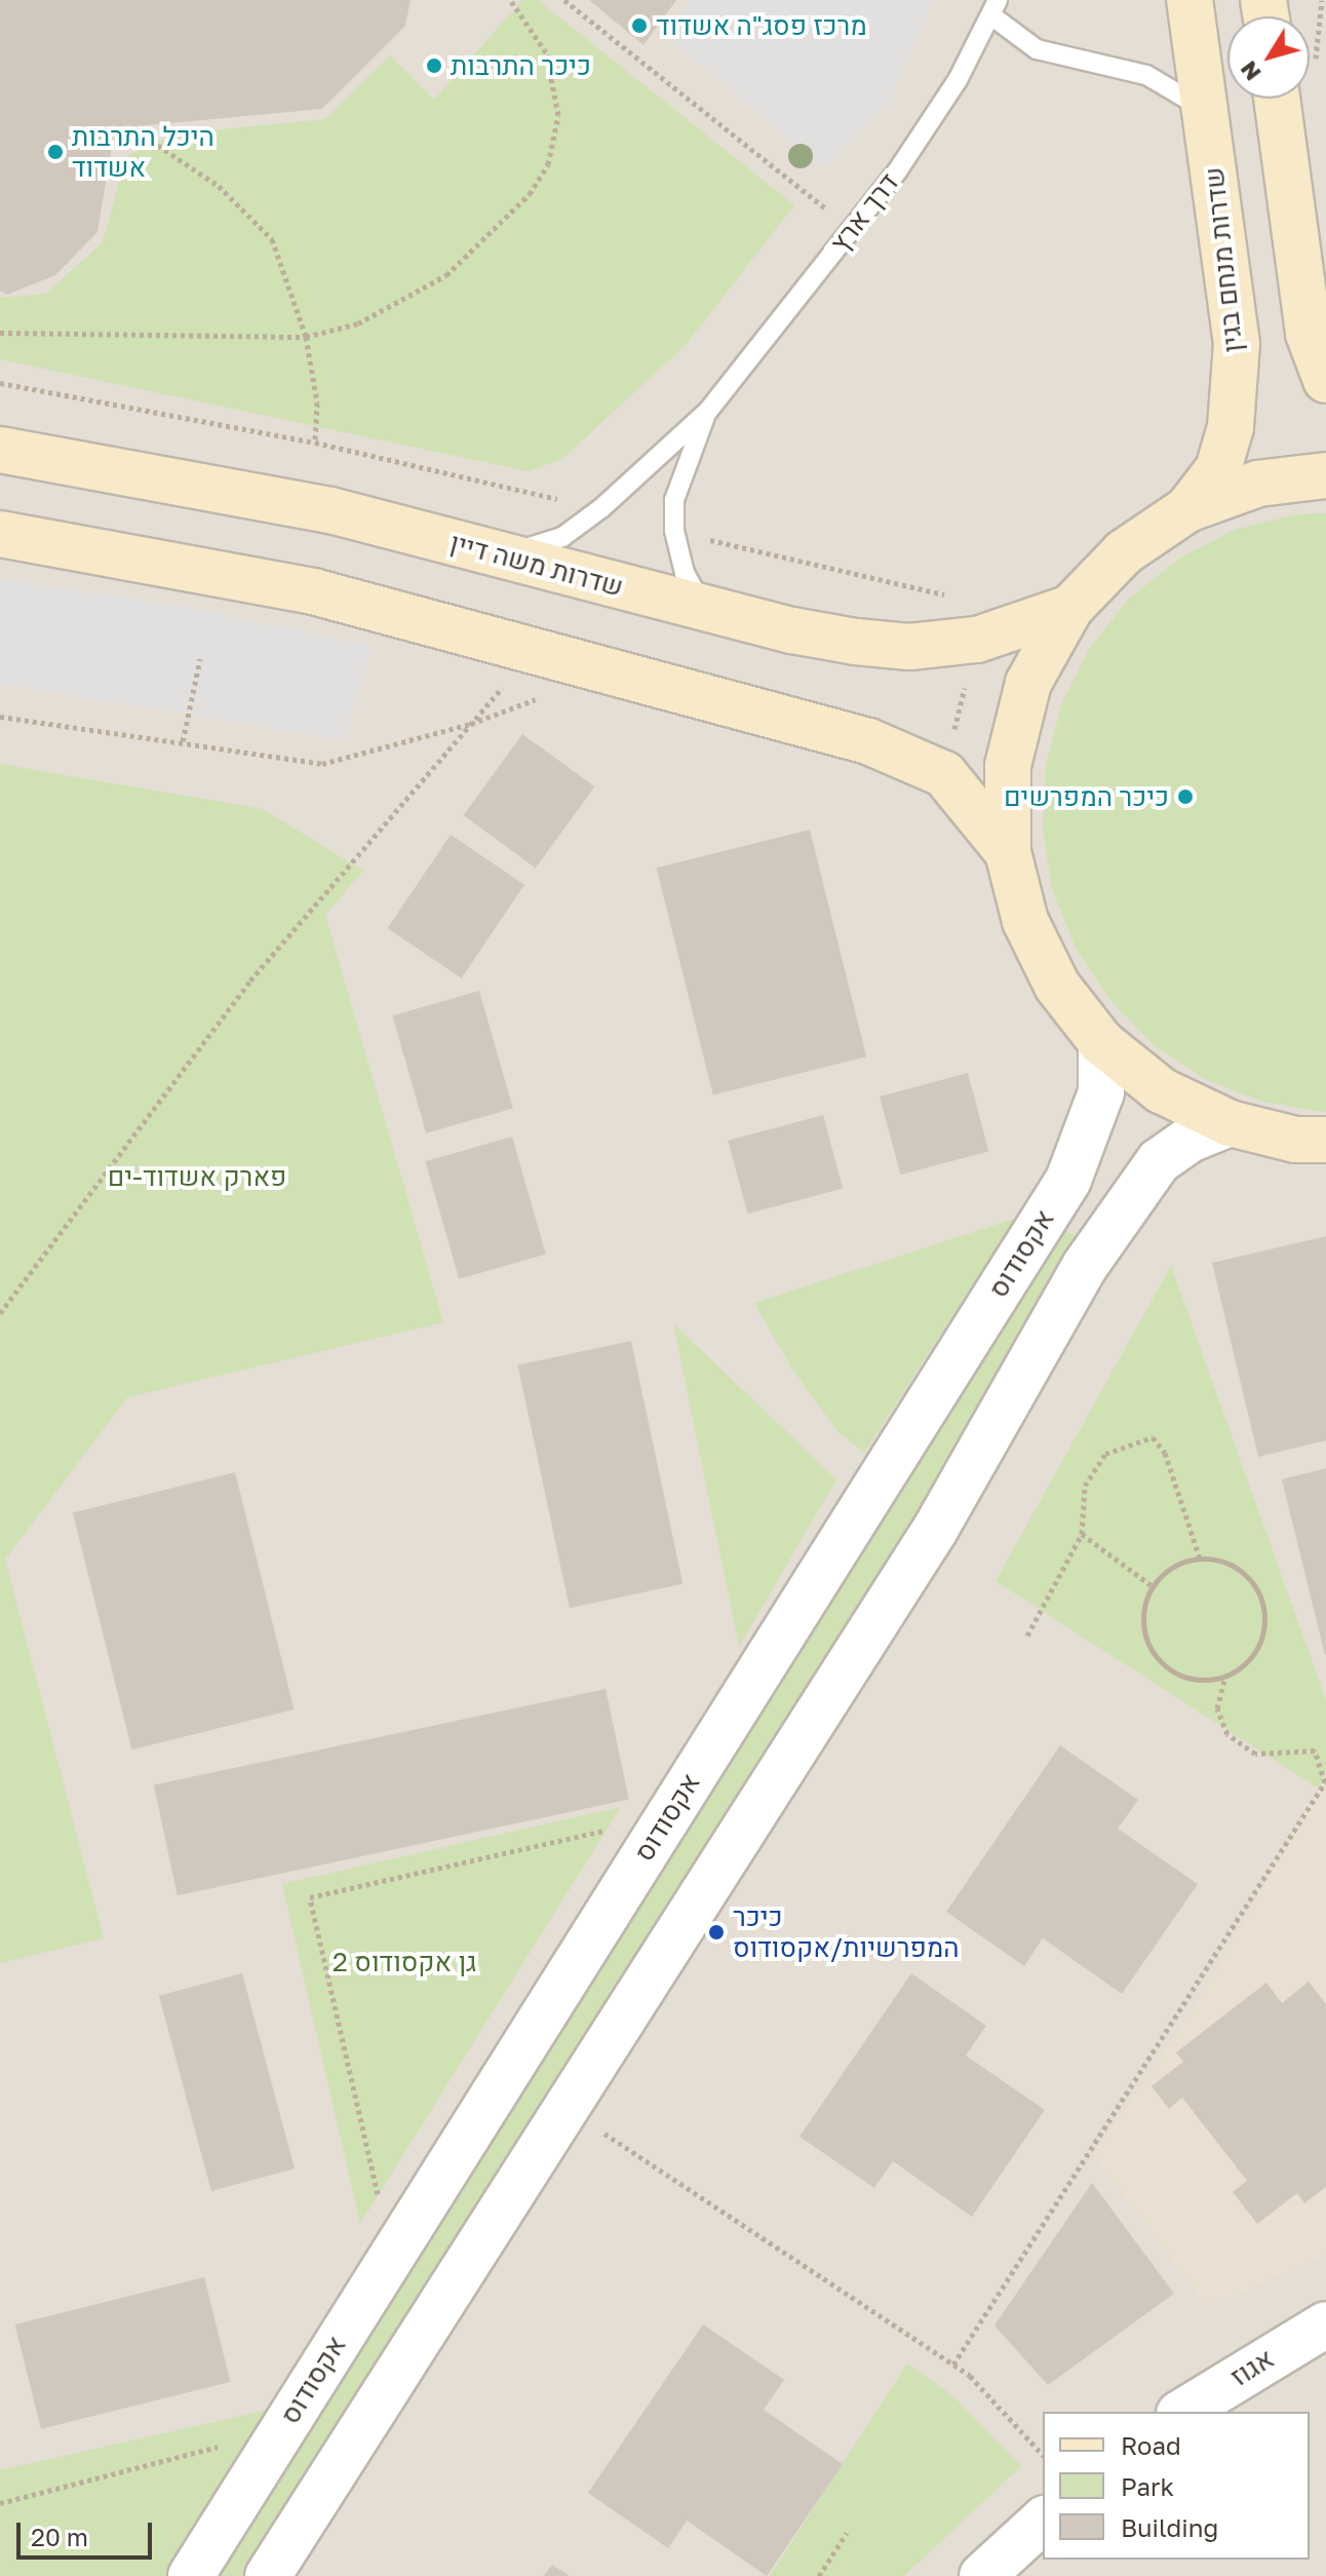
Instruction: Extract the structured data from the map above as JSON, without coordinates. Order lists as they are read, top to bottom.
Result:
{
  "streets": {
    "main road": ["שדרות מנחם בגין", "שדרות משה דיין"],
    "street": ["אקסודוס", "אגוז"],
    "lane": ["דרך ארץ"]
  },
  "crossings": [
    ["דרך ארץ", "שדרות משה דיין"]
  ],
  "parks": ["פארק אשדוד-ים", "גן אקסודוס 2"],
  "places": [
    "מרכז פסג\"ה אשדוד",
    "כיכר התרבות",
    "היכל התרבות אשדוד",
    "כיכר המפרשים",
    "כיכר המפרשיות/אקסודוס"
  ],
  "legend": ["Road", "Park", "Building"],
  "scale_bar": "20 m",
  "north": "bottom left"
}
